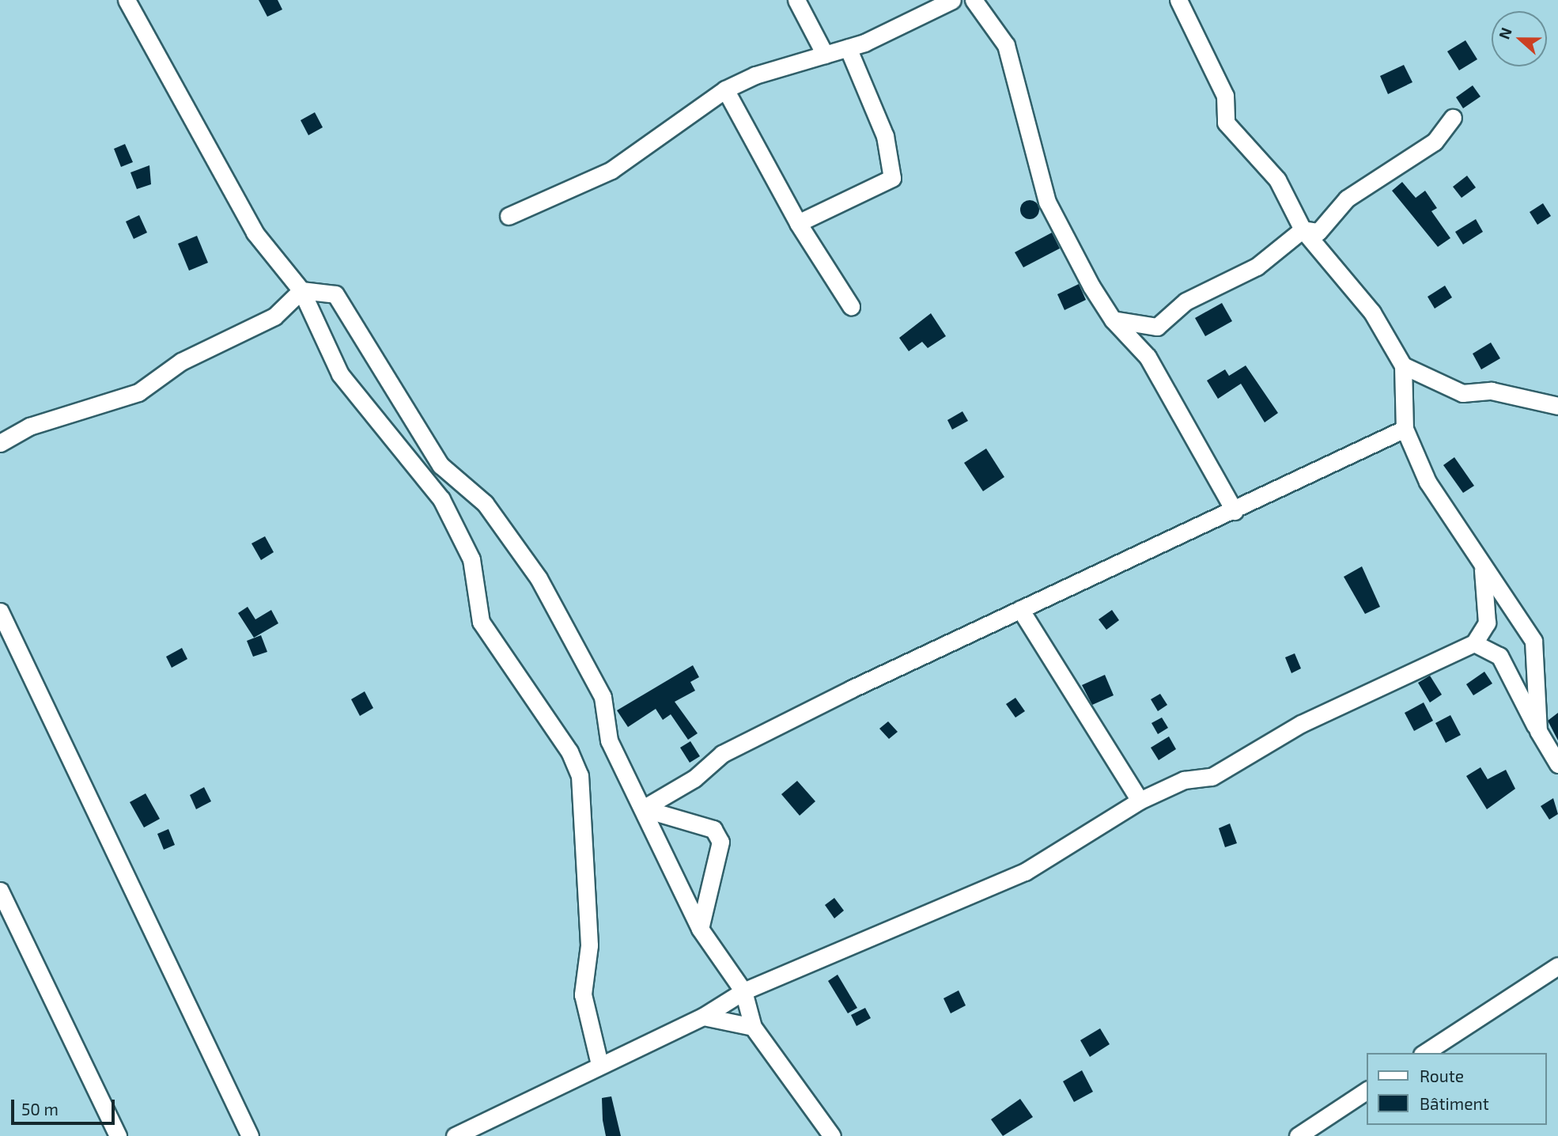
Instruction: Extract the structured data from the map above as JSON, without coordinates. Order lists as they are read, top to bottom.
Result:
{
  "legend": ["Route", "Bâtiment"],
  "scale_bar": "50 m",
  "north": "left"
}
